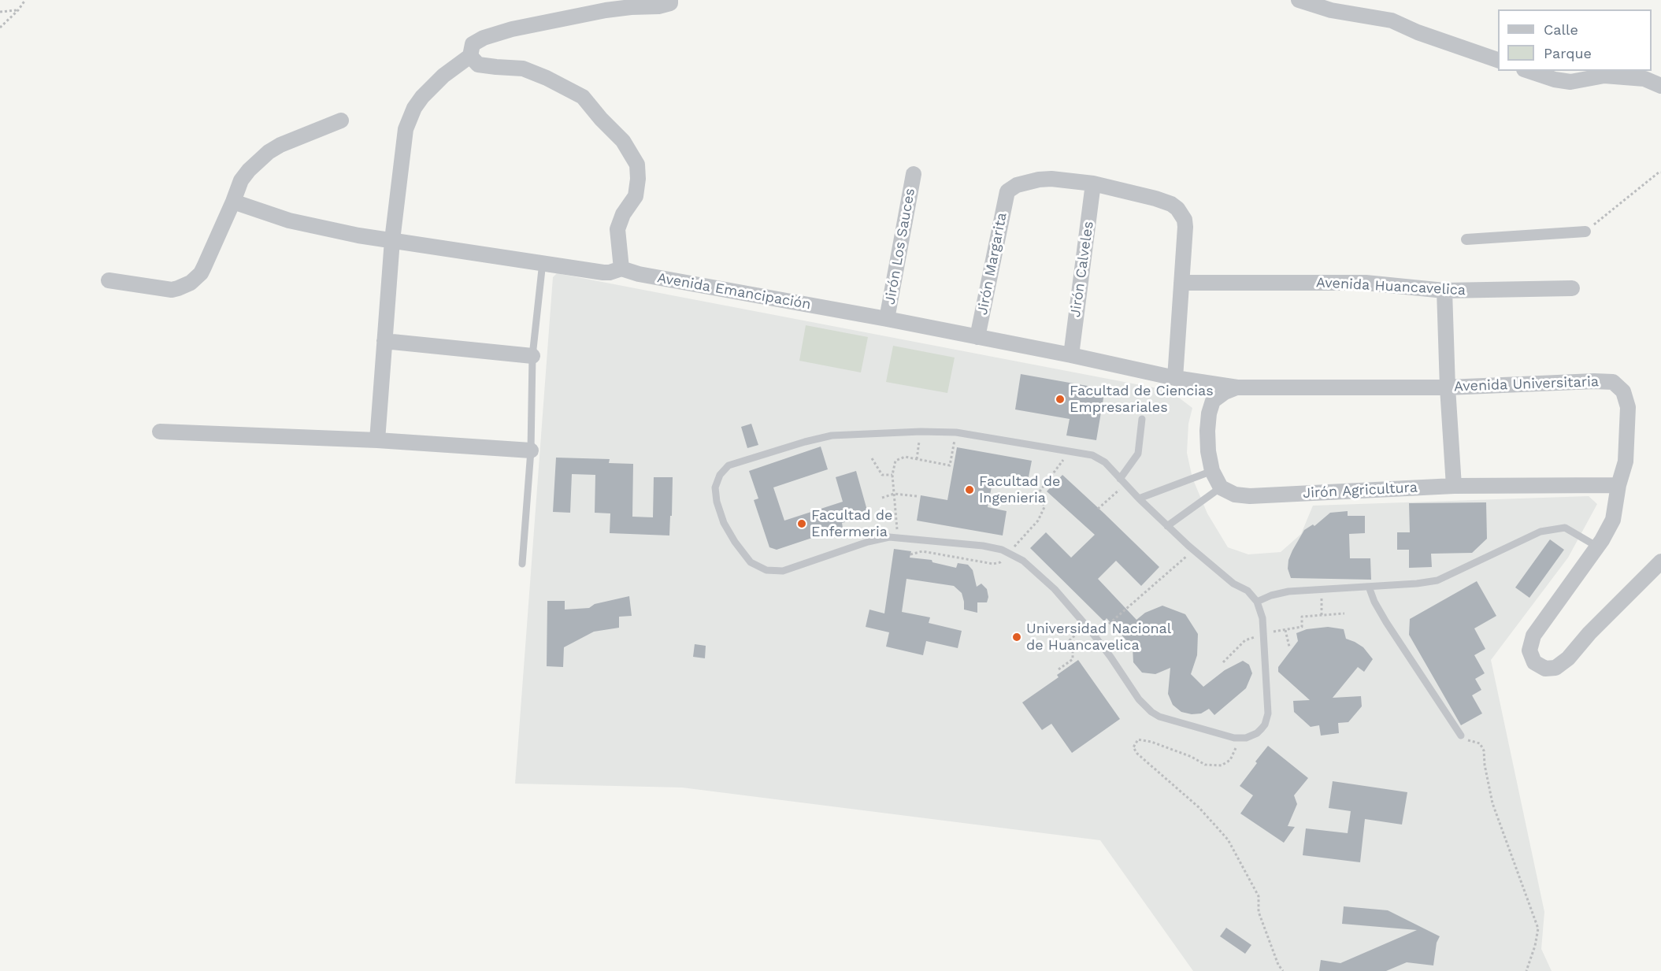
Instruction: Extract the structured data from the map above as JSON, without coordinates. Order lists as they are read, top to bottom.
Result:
{
  "streets": {
    "street": [
      "Jirón Los Sauces",
      "Jirón Margarita",
      "Jirón Calveles",
      "Avenida Huancavelica",
      "Avenida Emancipación",
      "Avenida Universitaria",
      "Jirón Agricultura"
    ]
  },
  "crossings": [
    ["Jirón Los Sauces", "Avenida Emancipación"],
    ["Jirón Margarita", "Jirón Calveles"],
    ["Jirón Margarita", "Avenida Emancipación"],
    ["Jirón Calveles", "Avenida Emancipación"],
    ["Avenida Emancipación", "Avenida Universitaria"],
    ["Avenida Universitaria", "Jirón Agricultura"]
  ],
  "places": [
    "Facultad de Ciencias Empresariales",
    "Facultad de Ingenieria",
    "Facultad de Enfermeria",
    "Universidad Nacional de Huancavelica"
  ],
  "legend": ["Calle", "Parque"]
}
